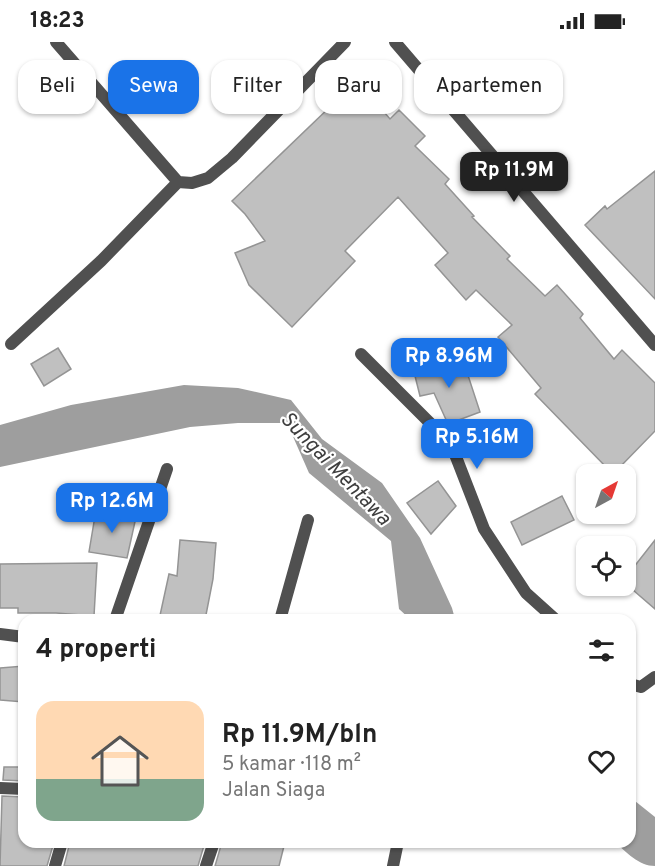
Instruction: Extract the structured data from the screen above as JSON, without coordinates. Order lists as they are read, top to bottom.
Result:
{
  "water": ["Sungai Mentawa"],
  "north": "top right",
  "page": {
    "status": "18:23",
    "chip": [
      "Beli",
      "Sewa",
      "Filter",
      "Baru",
      "Apartemen"
    ],
    "price": [
      "Rp 11.9M",
      "Rp 8.96M",
      "Rp 5.16M",
      "Rp 12.6M"
    ],
    "heading": "4 properti",
    "list": [
      {
        "name": "Rp 11.9M/bln",
        "note": "5 kamar · 118 m² · Jalan Siaga"
      }
    ]
  }
}
